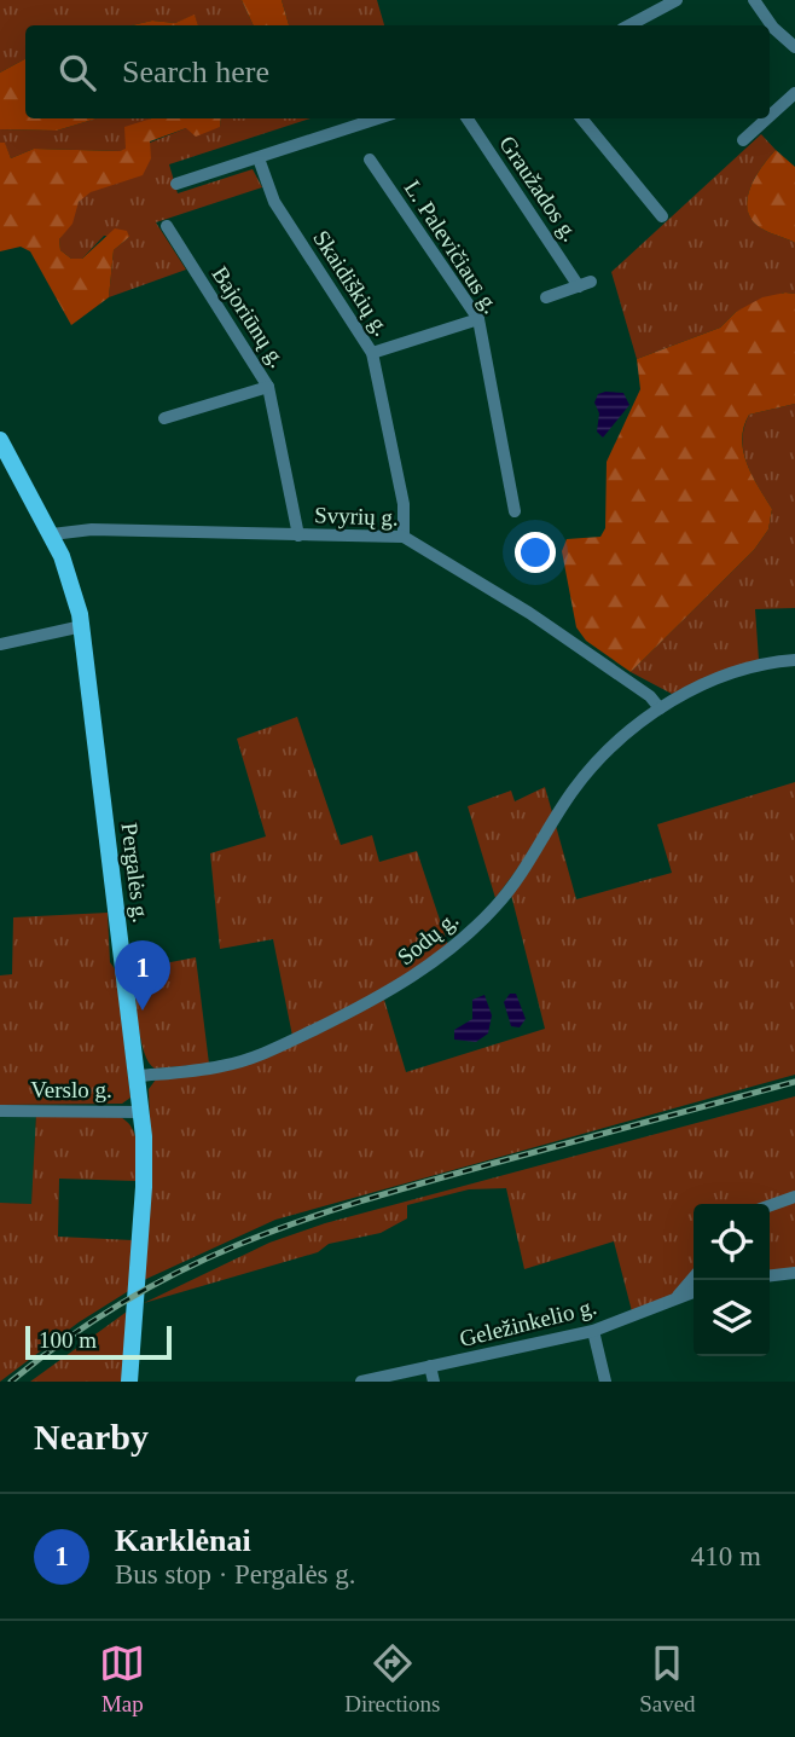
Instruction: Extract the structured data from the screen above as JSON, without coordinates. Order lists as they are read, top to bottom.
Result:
{
  "streets": {
    "main road": ["Pergalės g."],
    "street": [
      "Graužados g.",
      "L. Palevičiaus g.",
      "Skaidiškių g.",
      "Bajoriūnų g.",
      "Svyrių g.",
      "Sodų g.",
      "Verslo g.",
      "Geležinkelio g."
    ]
  },
  "crossings": [
    ["Skaidiškių g.", "Svyrių g."],
    ["Bajoriūnų g.", "Svyrių g."],
    ["Svyrių g.", "Pergalės g."],
    ["Svyrių g.", "Sodų g."],
    ["Pergalės g.", "Sodų g."],
    ["Pergalės g.", "Verslo g."]
  ],
  "scale_bar": "100 m",
  "page": {
    "search": "Search here",
    "pins": "1",
    "scale": "100 m",
    "heading": "Nearby",
    "list": [
      {
        "mark": "1",
        "name": "Karklėnai",
        "note": "Bus stop · Pergalės g.",
        "value": "410 m"
      }
    ],
    "nav": ["Map", "Directions", "Saved"]
  }
}
